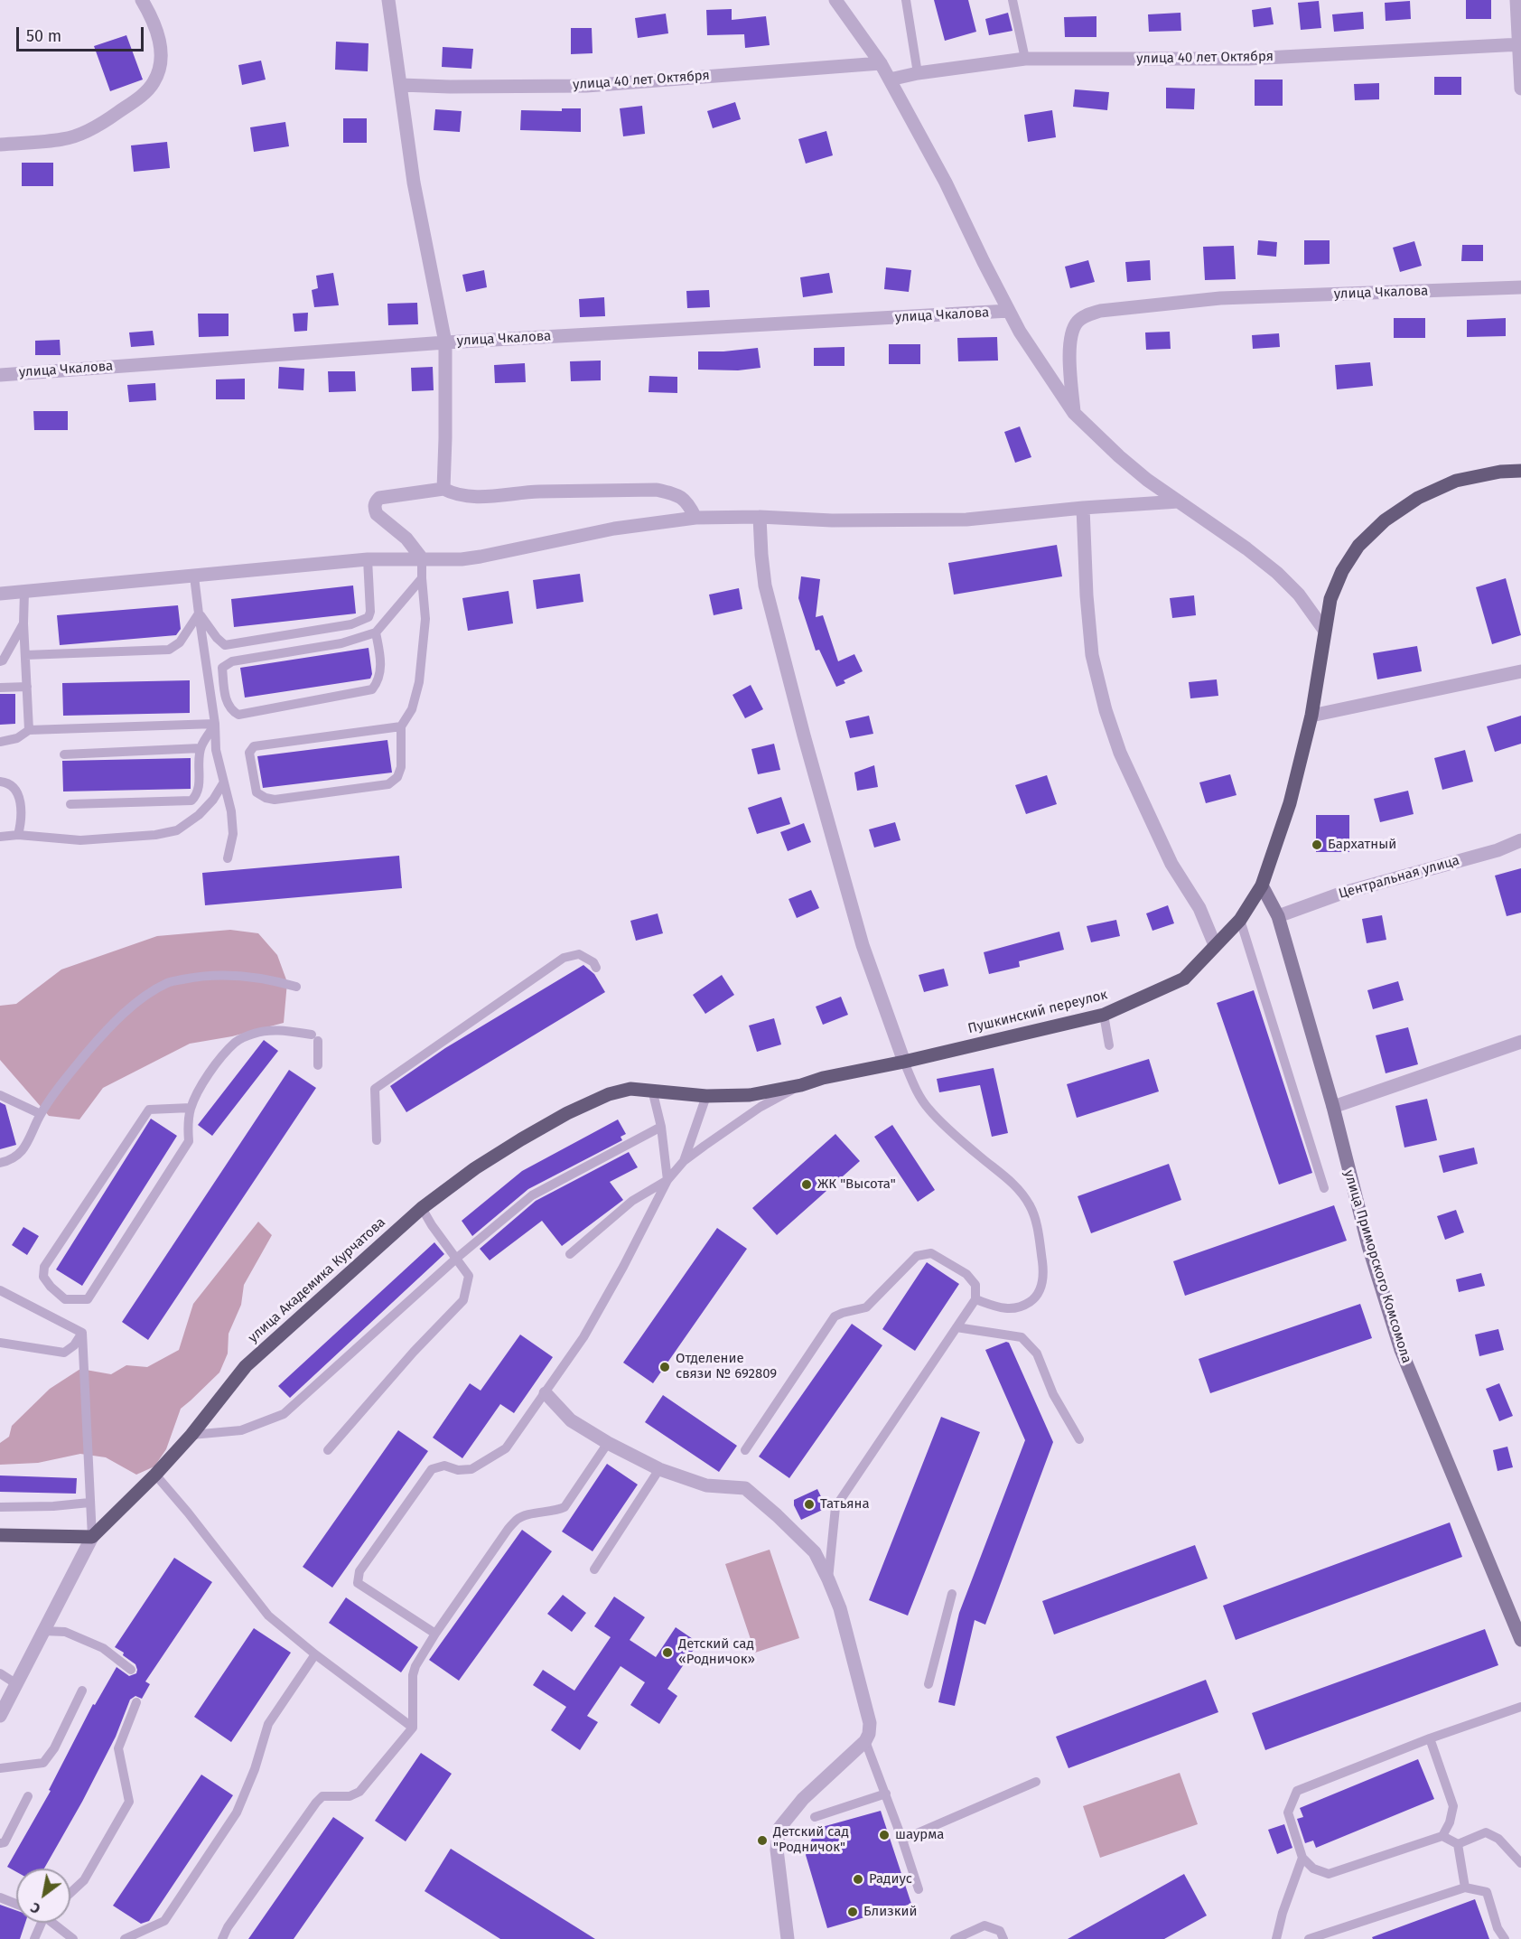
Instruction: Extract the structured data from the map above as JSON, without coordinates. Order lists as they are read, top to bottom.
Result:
{
  "streets": {
    "main road": ["Пушкинский переулок", "улица Академика Курчатова"],
    "street": [
      "улица 40 лет Октября",
      "улица Чкалова",
      "Центральная улица",
      "улица Приморского Комсомола"
    ]
  },
  "crossings": [
    ["Центральная улица", "улица Приморского Комсомола"],
    ["Пушкинский переулок", "улица Приморского Комсомола"],
    ["Пушкинский переулок", "улица Академика Курчатова"]
  ],
  "places": [
    "Бархатный",
    "ЖК \"Высота\"",
    "Отделение связи № 692809",
    "Татьяна",
    "Детский сад «Родничок»",
    "шаурма",
    "Детский сад \"Родничок\"",
    "Радиус",
    "Близкий"
  ],
  "scale_bar": "50 m",
  "north": "bottom left"
}
